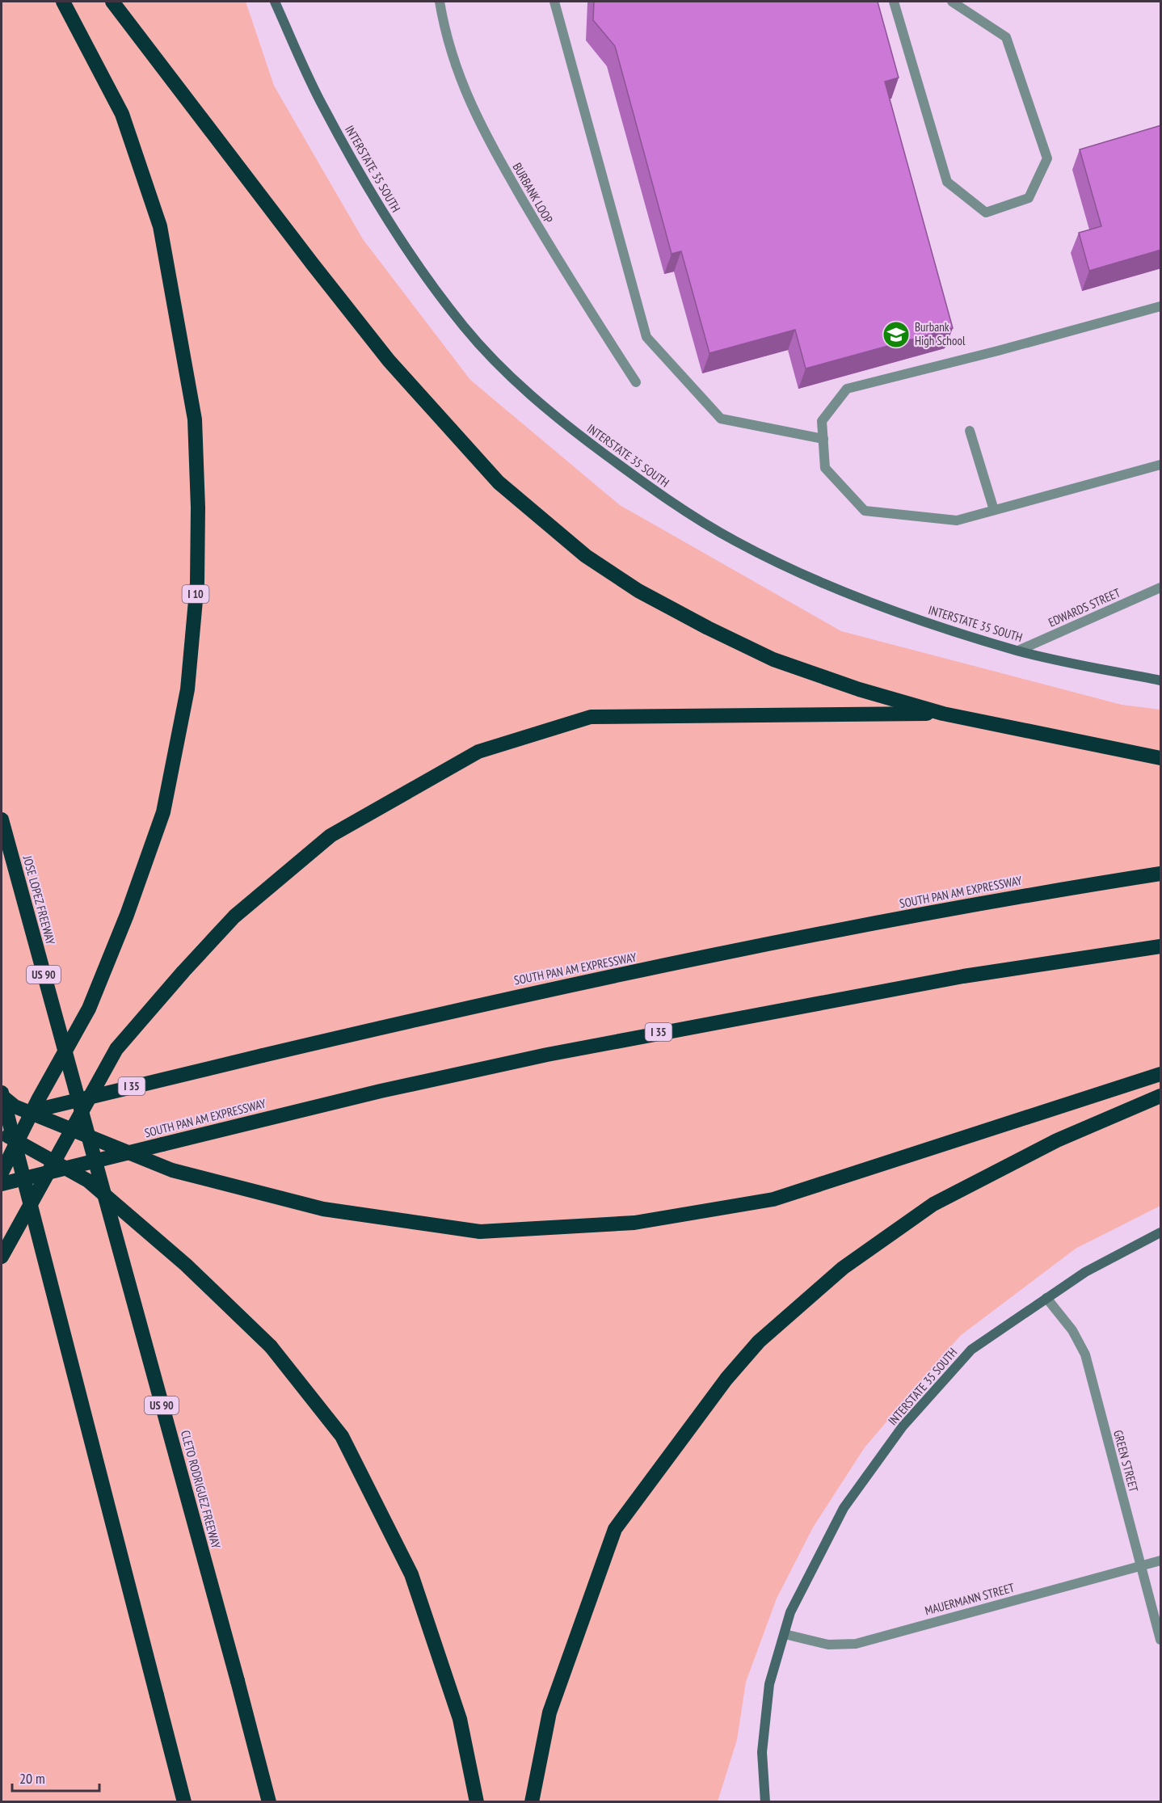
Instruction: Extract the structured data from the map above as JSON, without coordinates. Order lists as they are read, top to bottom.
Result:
{
  "streets": {
    "highway": [
      "I 10",
      "SOUTH PAN AM EXPRESSWAY",
      "JOSE LOPEZ FREEWAY",
      "US 90",
      "I 35",
      "CLETO RODRIGUEZ FREEWAY"
    ],
    "main road": ["INTERSTATE 35 SOUTH"],
    "street": [
      "BURBANK LOOP",
      "EDWARDS STREET",
      "GREEN STREET",
      "MAUERMANN STREET"
    ]
  },
  "crossings": [
    ["INTERSTATE 35 SOUTH", "EDWARDS STREET"],
    ["INTERSTATE 35 SOUTH", "GREEN STREET"],
    ["INTERSTATE 35 SOUTH", "MAUERMANN STREET"],
    ["JOSE LOPEZ FREEWAY", "CLETO RODRIGUEZ FREEWAY"],
    ["GREEN STREET", "MAUERMANN STREET"]
  ],
  "places": {
    "school or university": ["Burbank High School"]
  },
  "scale_bar": "20 m"
}
